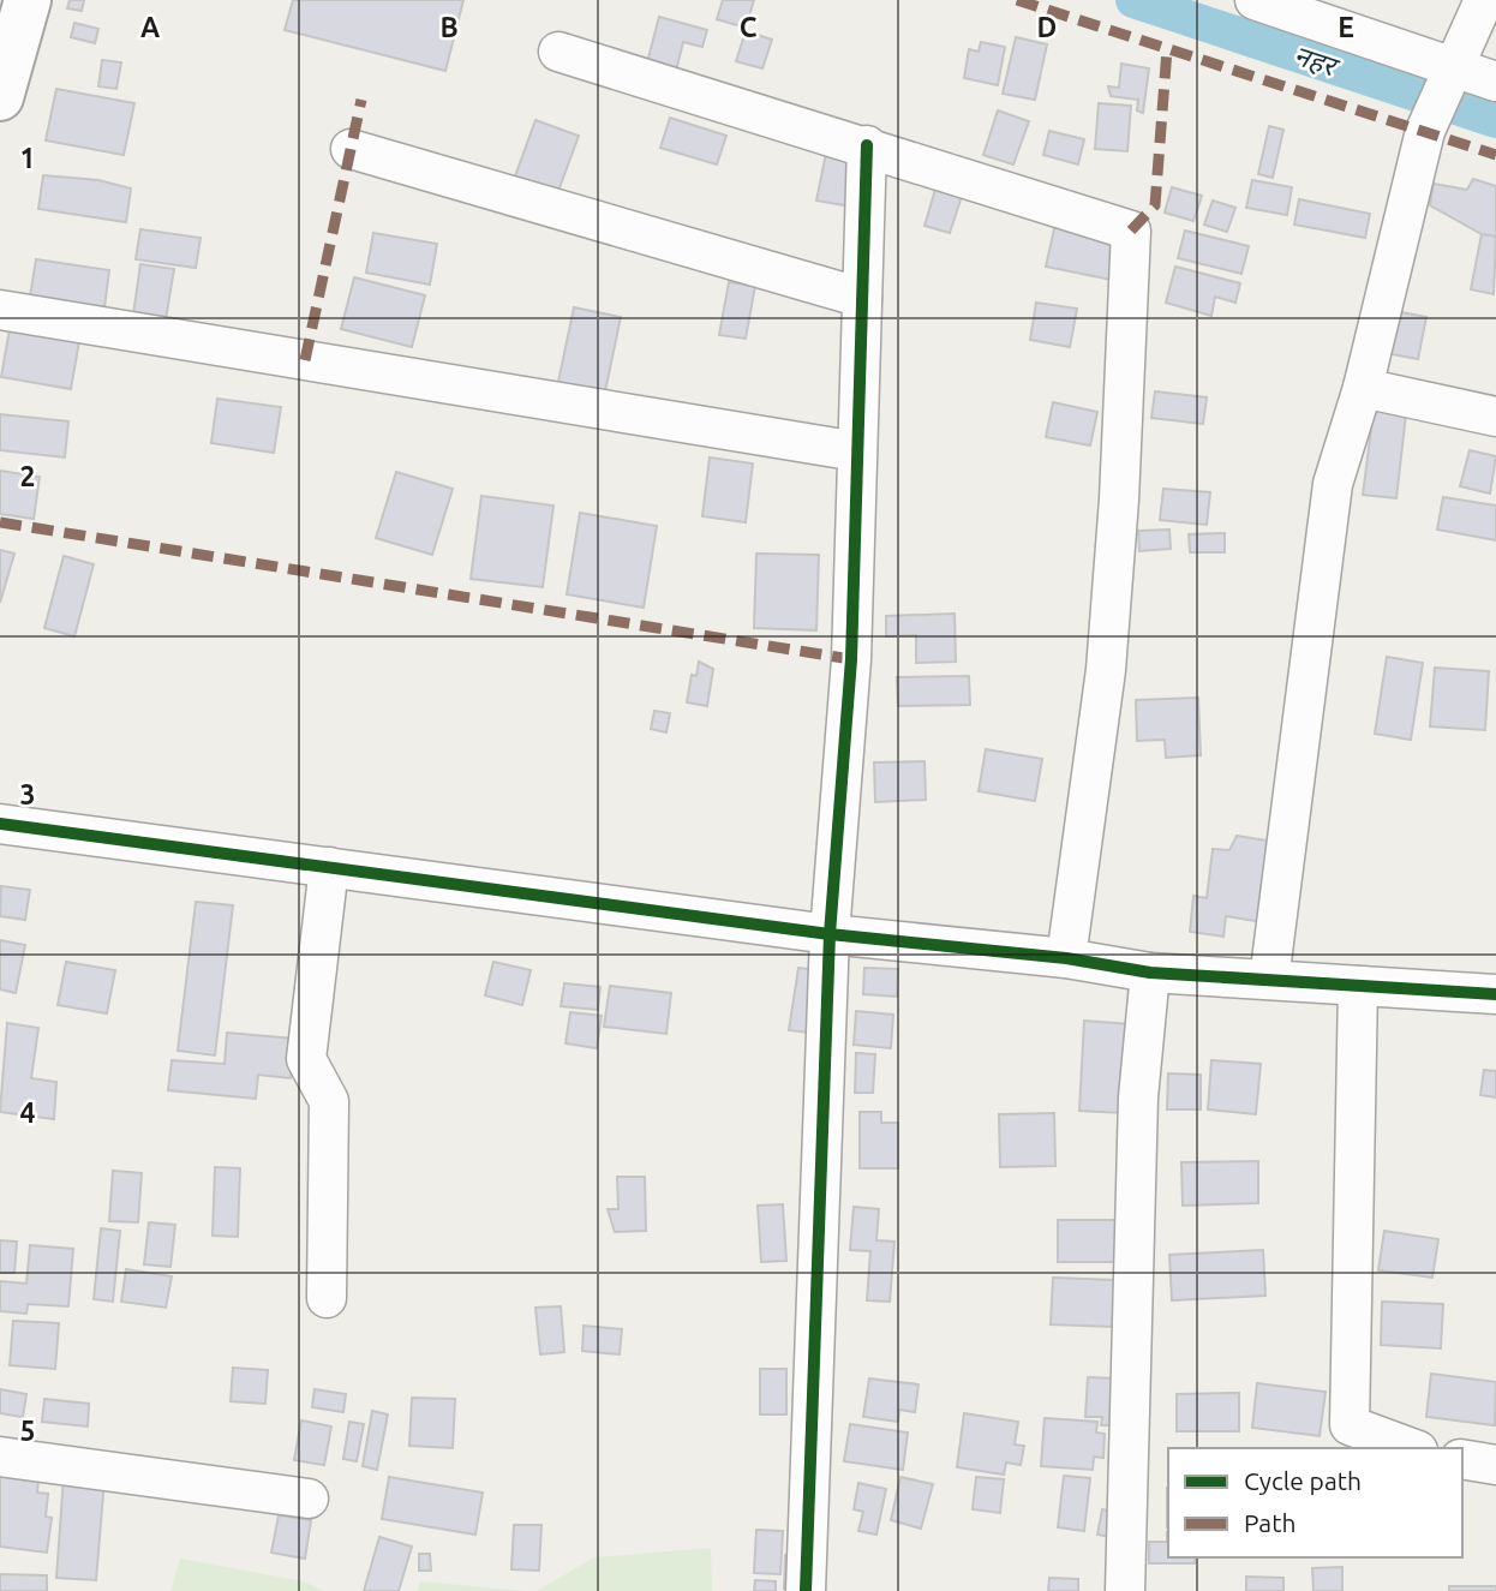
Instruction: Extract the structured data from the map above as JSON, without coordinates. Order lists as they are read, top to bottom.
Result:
{
  "water": ["नहर"],
  "legend": ["Cycle path", "Path"],
  "grid": {
    "columns": [
      "A",
      "B",
      "C",
      "D",
      "E"
    ],
    "rows": [
      "1",
      "2",
      "3",
      "4",
      "5"
    ]
  }
}
